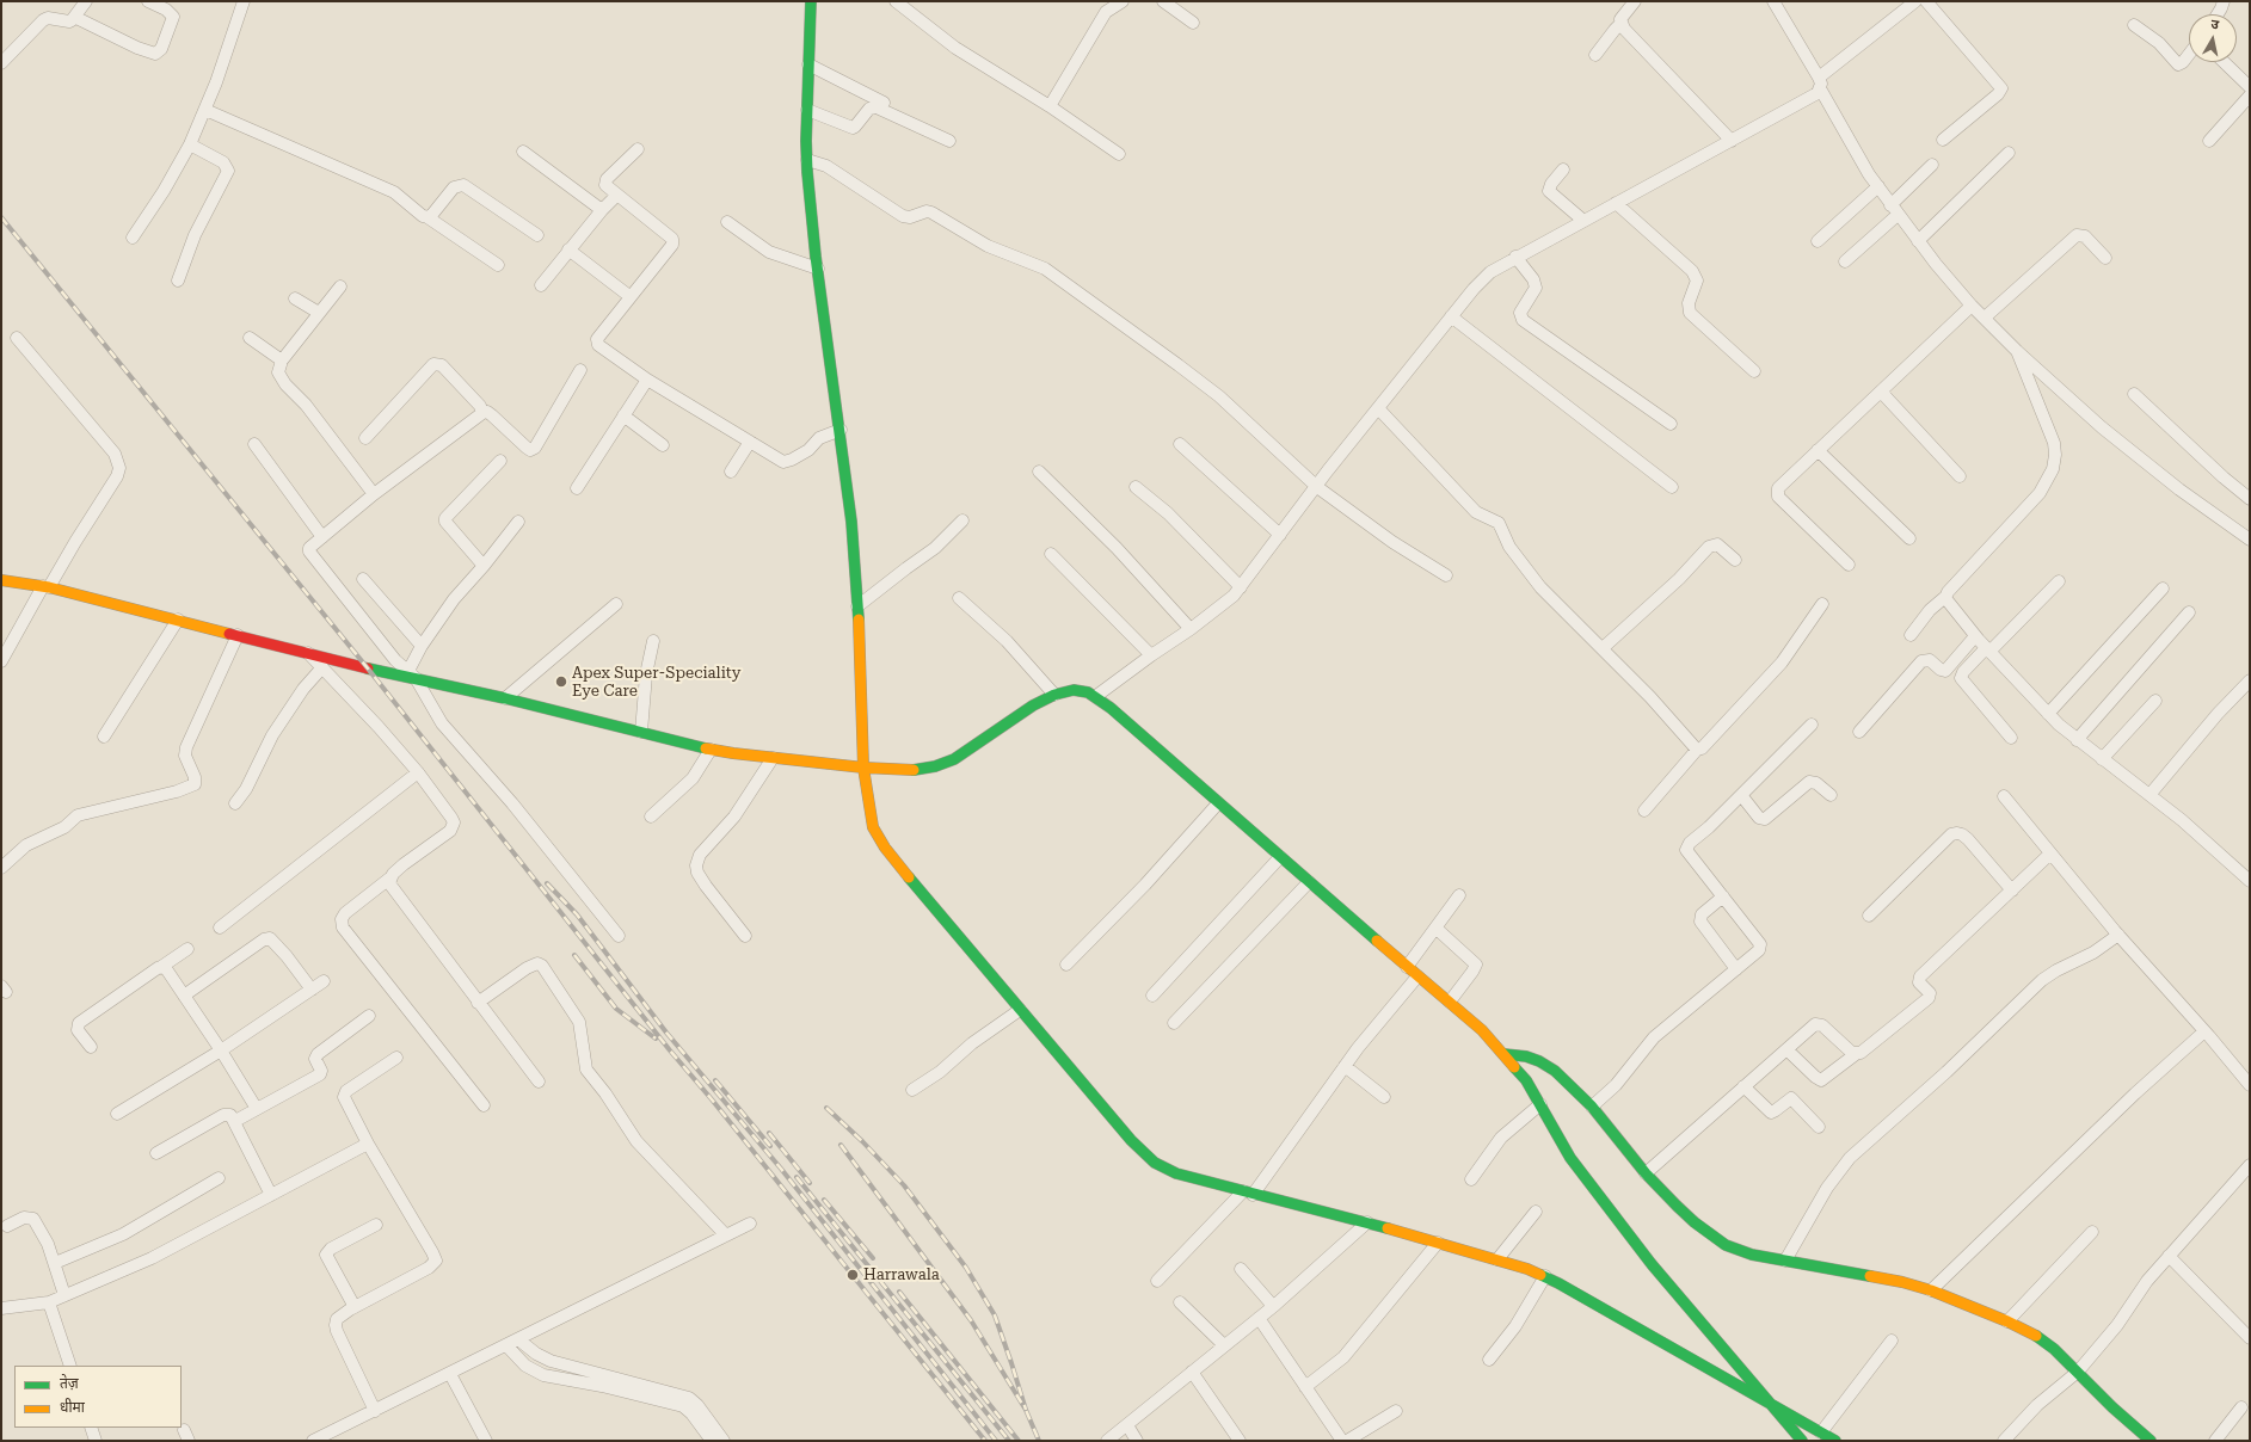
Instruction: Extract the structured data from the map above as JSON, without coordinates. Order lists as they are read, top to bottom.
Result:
{
  "places": ["Apex Super-Speciality Eye Care", "Harrawala"],
  "legend": ["तेज़", "धीमा"],
  "north": "top"
}
